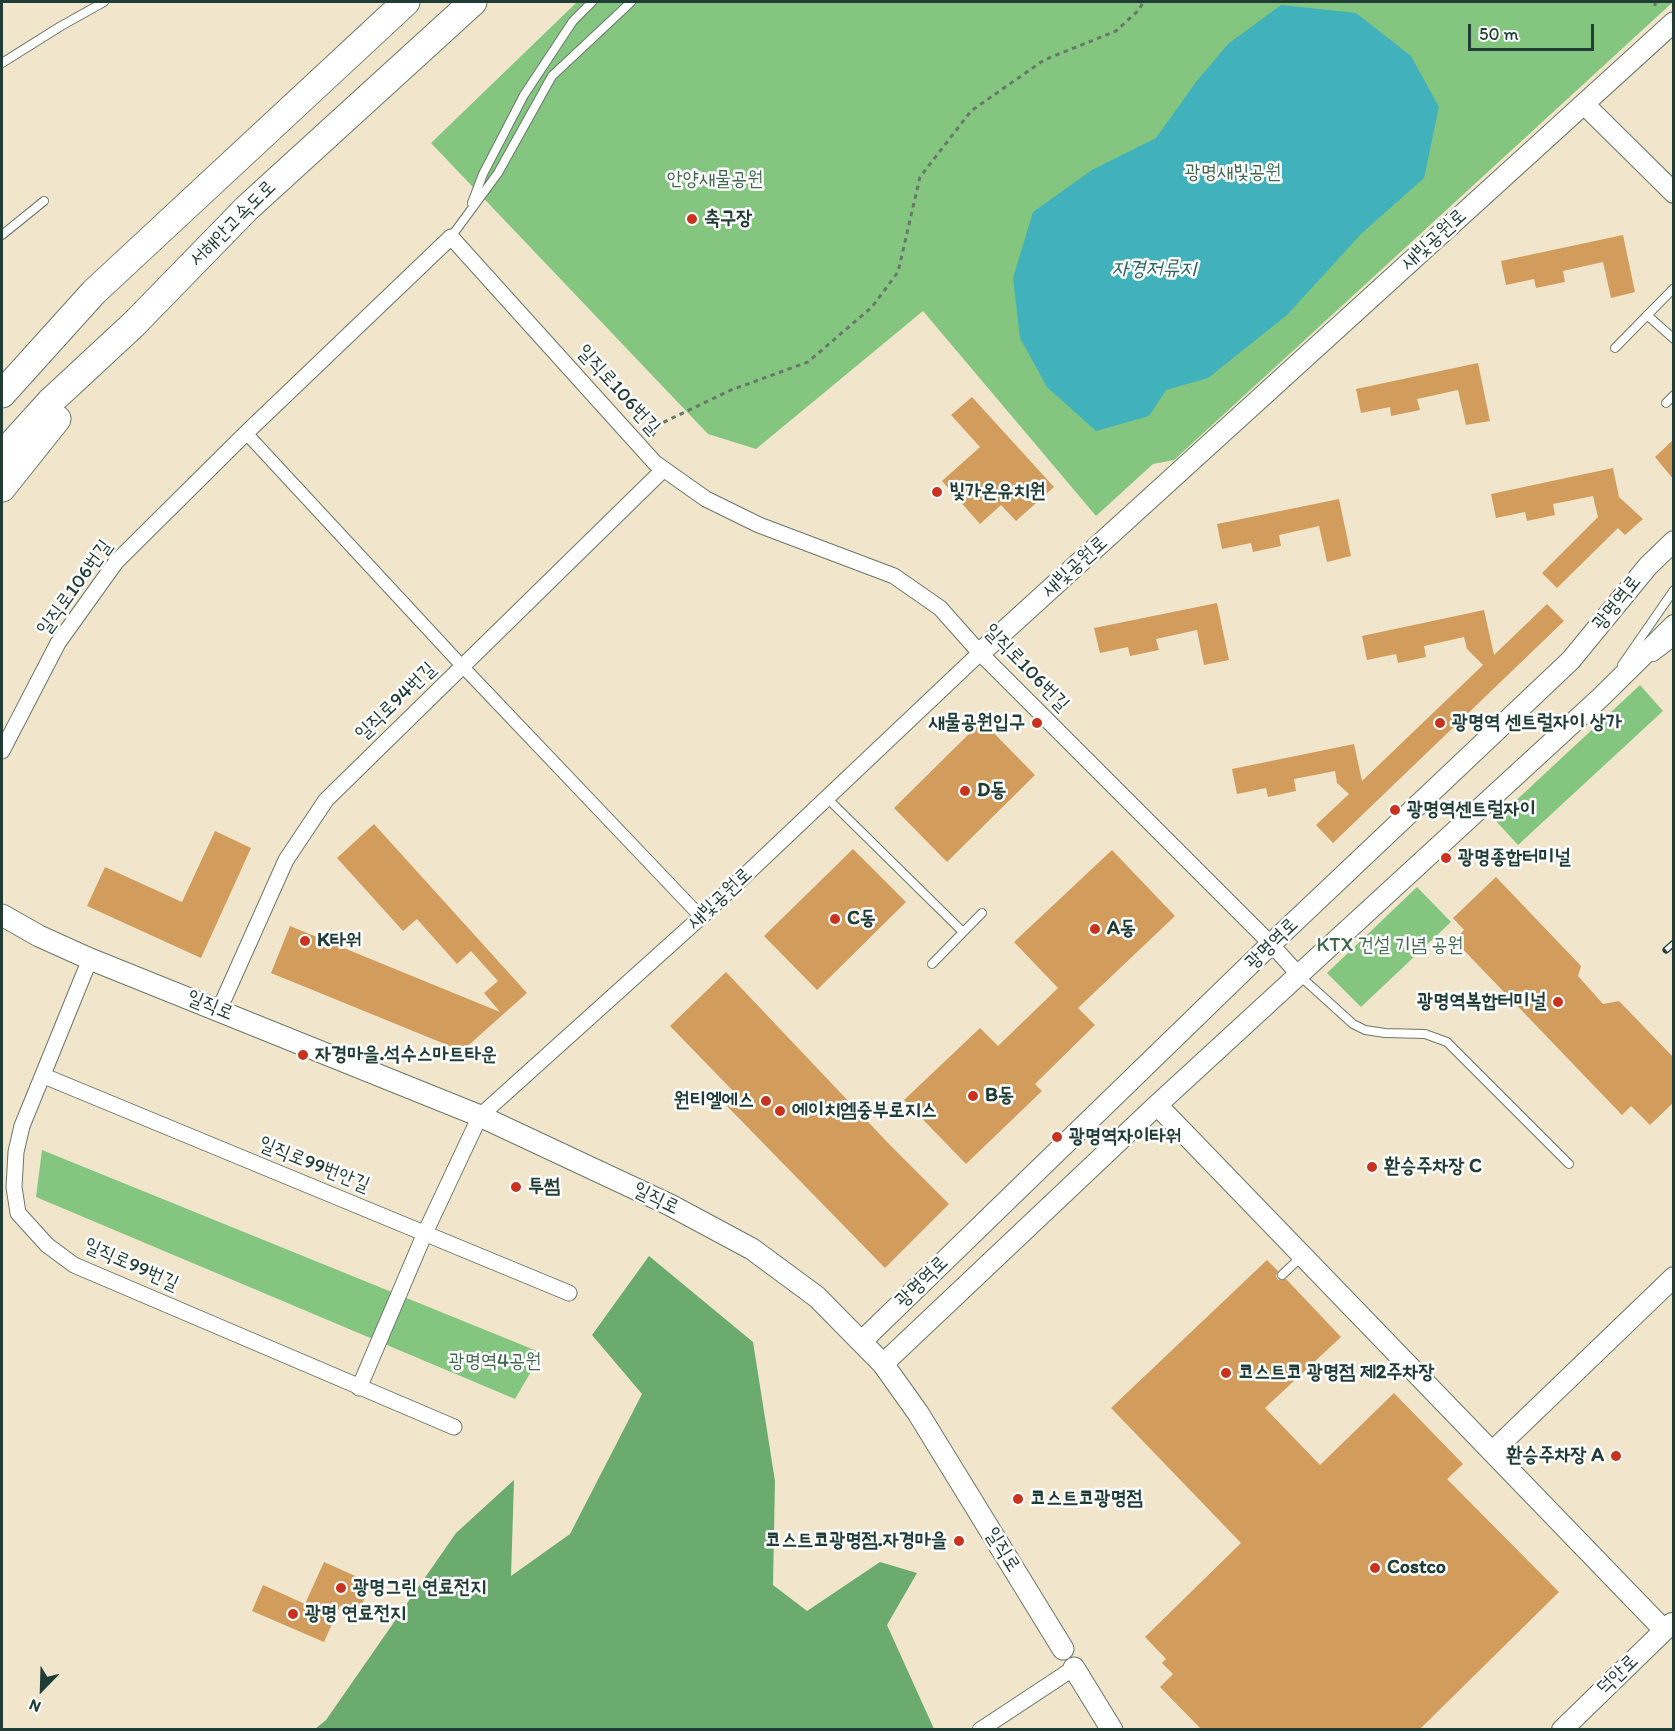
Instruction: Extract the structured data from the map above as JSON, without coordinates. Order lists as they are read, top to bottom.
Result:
{
  "streets": {
    "highway": ["서해안고속도로"],
    "main road": ["일직로"],
    "street": [
      "새빛공원로",
      "일직로106번길",
      "광명역로",
      "일직로94번길",
      "일직로99번안길",
      "일직로99번길",
      "덕안로"
    ]
  },
  "crossings": [
    ["새빛공원로", "일직로106번길"],
    ["새빛공원로", "일직로"],
    ["일직로106번길", "광명역로"],
    ["일직로106번길", "일직로94번길"],
    ["광명역로", "일직로"],
    ["일직로94번길", "일직로"],
    ["일직로", "일직로99번길"],
    ["일직로99번안길", "일직로99번길"]
  ],
  "water": ["자경저류지"],
  "parks": [
    "광명새빛공원",
    "안양새물공원",
    "KTX 건설 기념 공원",
    "광명역4공원"
  ],
  "places": [
    "축구장",
    "빛가온유치원",
    "새물공원입구",
    "광명역 센트럴자이 상가",
    "D동",
    "광명역센트럴자이",
    "광명종합터미널",
    "C동",
    "A동",
    "K타워",
    "광명역복합터미널",
    "자경마을.석수스마트타운",
    "B동",
    "원티엘에스",
    "에이치엠중부로지스",
    "광명역자이타워",
    "환승주차장 C",
    "투썸",
    "코스트코 광명점 제2주차장",
    "환승주차장 A",
    "코스트코광명점",
    "코스트코광명점.자경마을",
    "Costco",
    "광명그린 연료전지",
    "광명 연료전지"
  ],
  "scale_bar": "50 m",
  "north": "bottom left"
}
